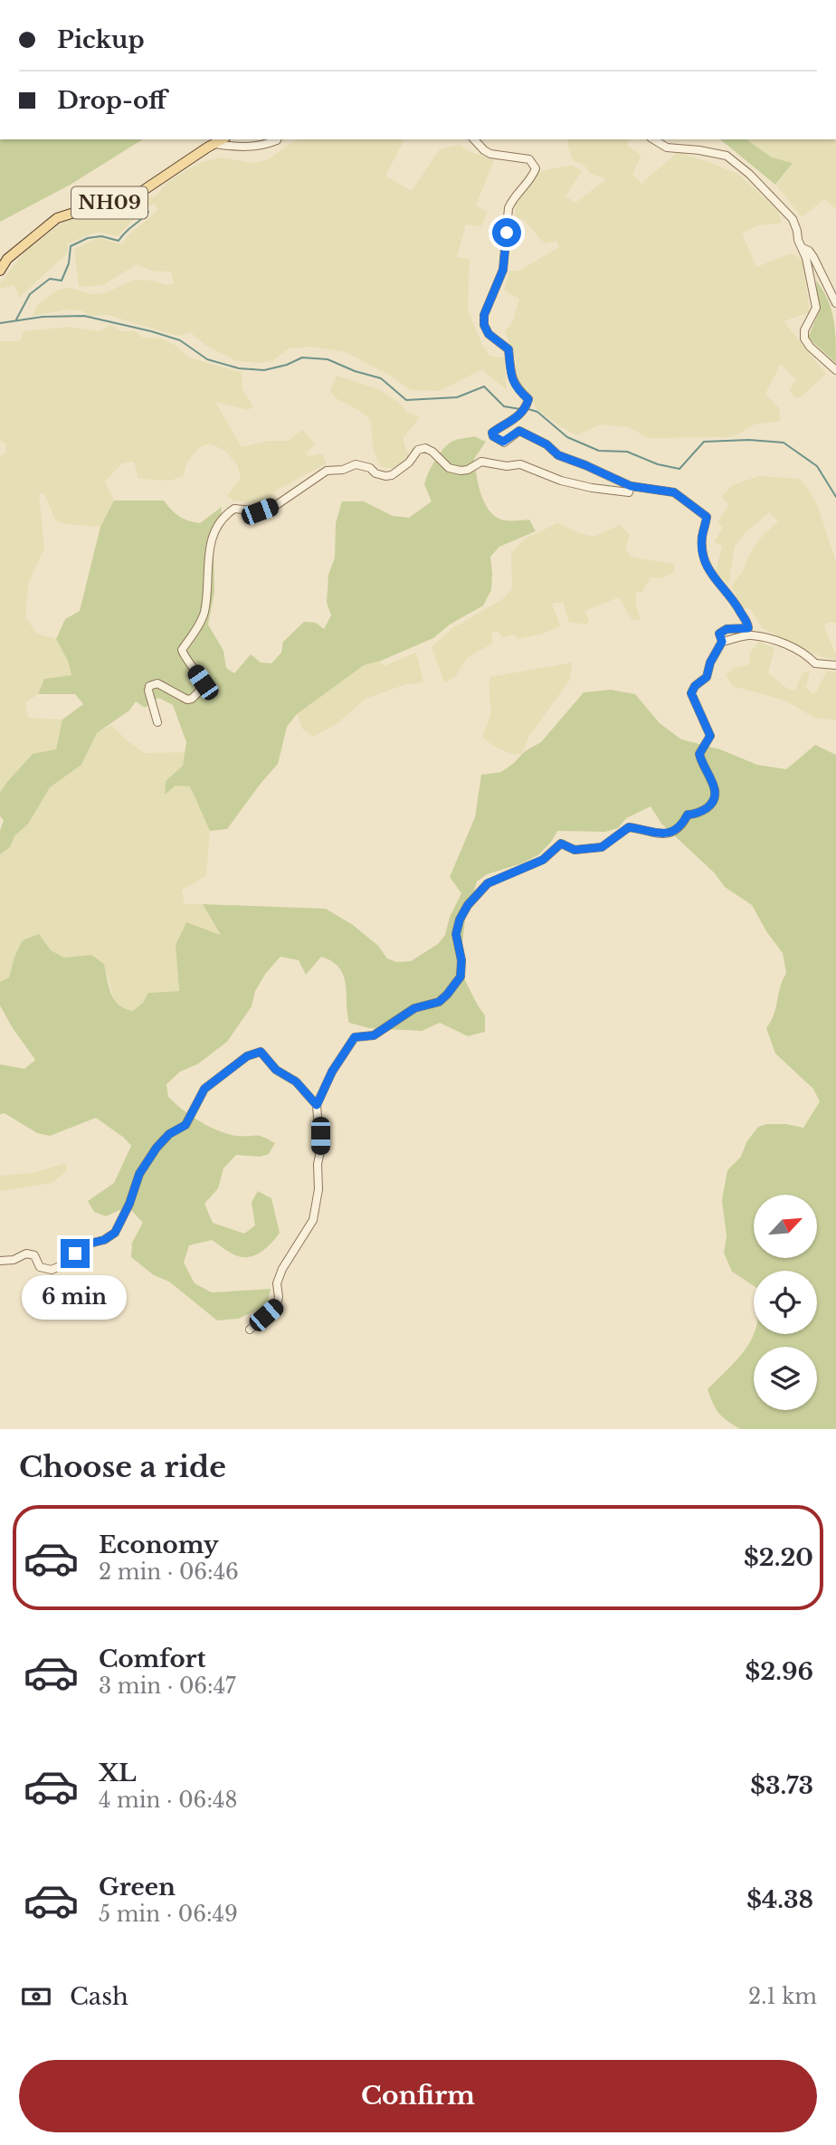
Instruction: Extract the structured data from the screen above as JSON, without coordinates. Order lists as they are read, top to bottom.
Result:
{
  "streets": {
    "main road": ["NH09"]
  },
  "north": "top right",
  "page": {
    "banner": ["Pickup", "Drop-off"],
    "bubble": "6 min",
    "heading": "Choose a ride",
    "list": [
      {
        "name": "Economy",
        "note": "2 min · 06:46",
        "value": "$2.20"
      },
      {
        "name": "Comfort",
        "note": "3 min · 06:47",
        "value": "$2.96"
      },
      {
        "name": "XL",
        "note": "4 min · 06:48",
        "value": "$3.73"
      },
      {
        "name": "Green",
        "note": "5 min · 06:49",
        "value": "$4.38"
      }
    ],
    "pay": ["Cash", "2.1 km"],
    "buttons": "Confirm"
  }
}
